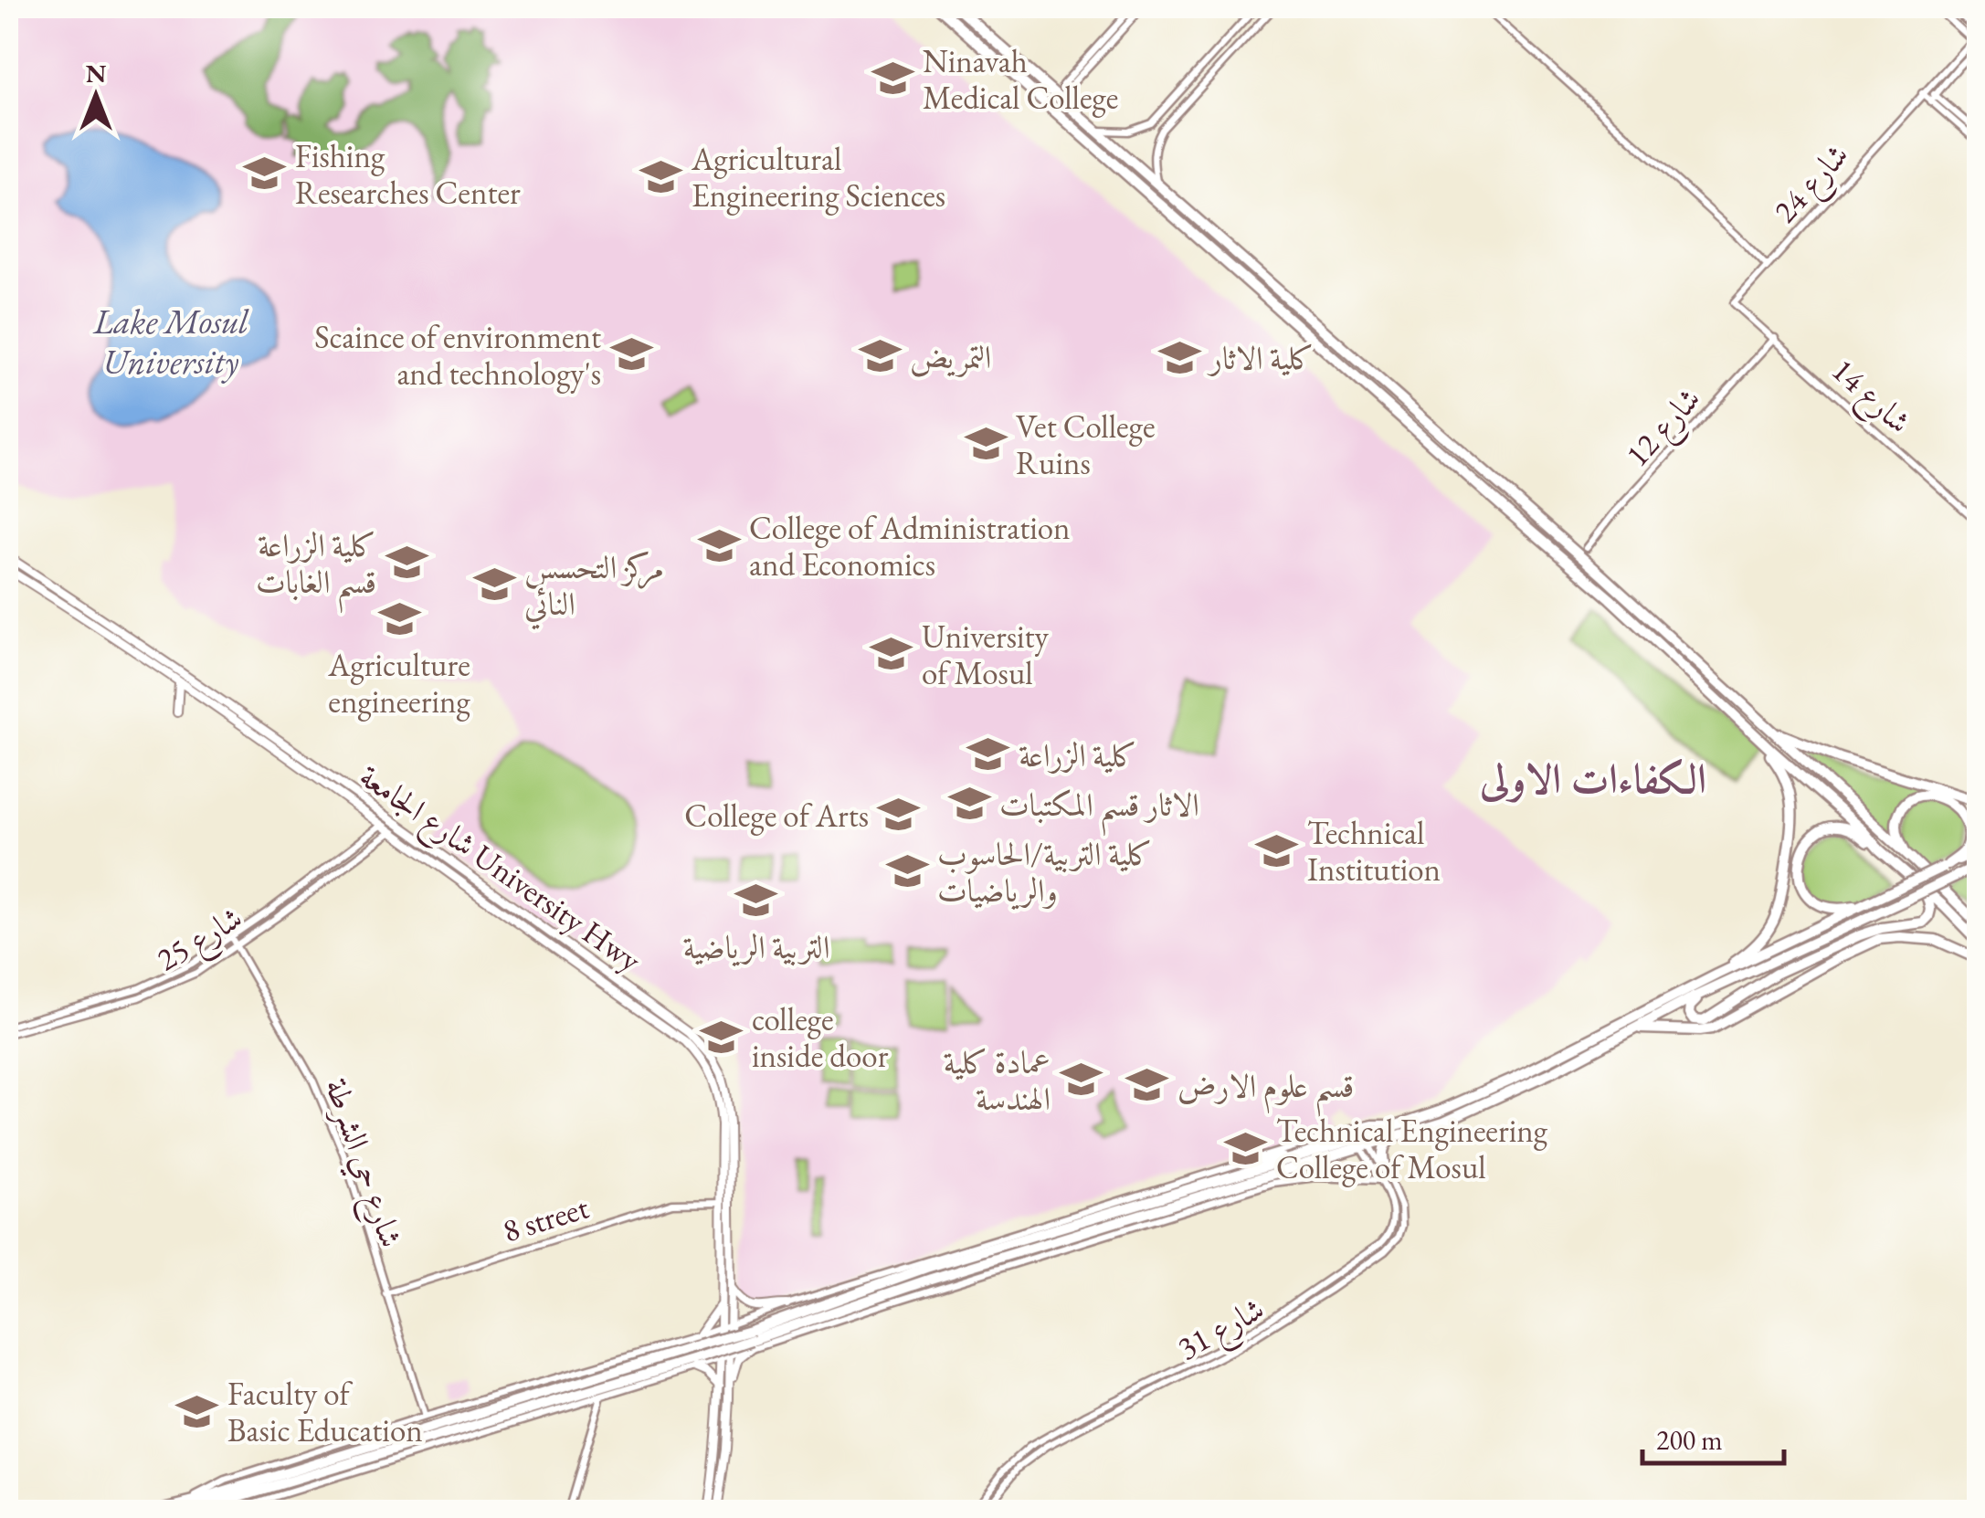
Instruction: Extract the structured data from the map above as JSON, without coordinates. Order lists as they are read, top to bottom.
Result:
{
  "streets": {
    "main road": ["شارع الجامعة University Hwy"],
    "street": [
      "شارع 24",
      "شارع 14",
      "شارع 12",
      "شارع 25",
      "شارع حي الشرطة",
      "8 street",
      "شارع 31"
    ]
  },
  "crossings": [
    ["شارع 24", "شارع 14"],
    ["شارع 14", "شارع 12"],
    ["شارع الجامعة University Hwy", "شارع 25"],
    ["شارع الجامعة University Hwy", "8 street"],
    ["شارع 25", "شارع حي الشرطة"],
    ["شارع حي الشرطة", "8 street"]
  ],
  "districts": ["الكفاءات الاولى"],
  "water": ["Lake Mosul University"],
  "places": {
    "school or university": [
      "Ninavah Medical College",
      "Fishing Researches Center",
      "Agricultural Engineering Sciences",
      "Scaince of environment and technology's",
      "التمريض",
      "كلية الاثار",
      "Vet College Ruins",
      "College of Administration and Economics",
      "كلية الزراعة قسم الغابات",
      "مركز التحسس النائي",
      "Agriculture engineering",
      "University of Mosul",
      "كلية الزراعة",
      "الاثار قسم المكتبات",
      "College of Arts",
      "Technical Institution",
      "كلية التربية/الحاسوب والرياضيات",
      "التربية الرياضية",
      "college inside door",
      "عمادة كلية الهندسة",
      "قسم علوم الارض",
      "Technical Engineering College of Mosul",
      "Faculty of Basic Education"
    ]
  },
  "scale_bar": "200 m",
  "north": "top"
}
